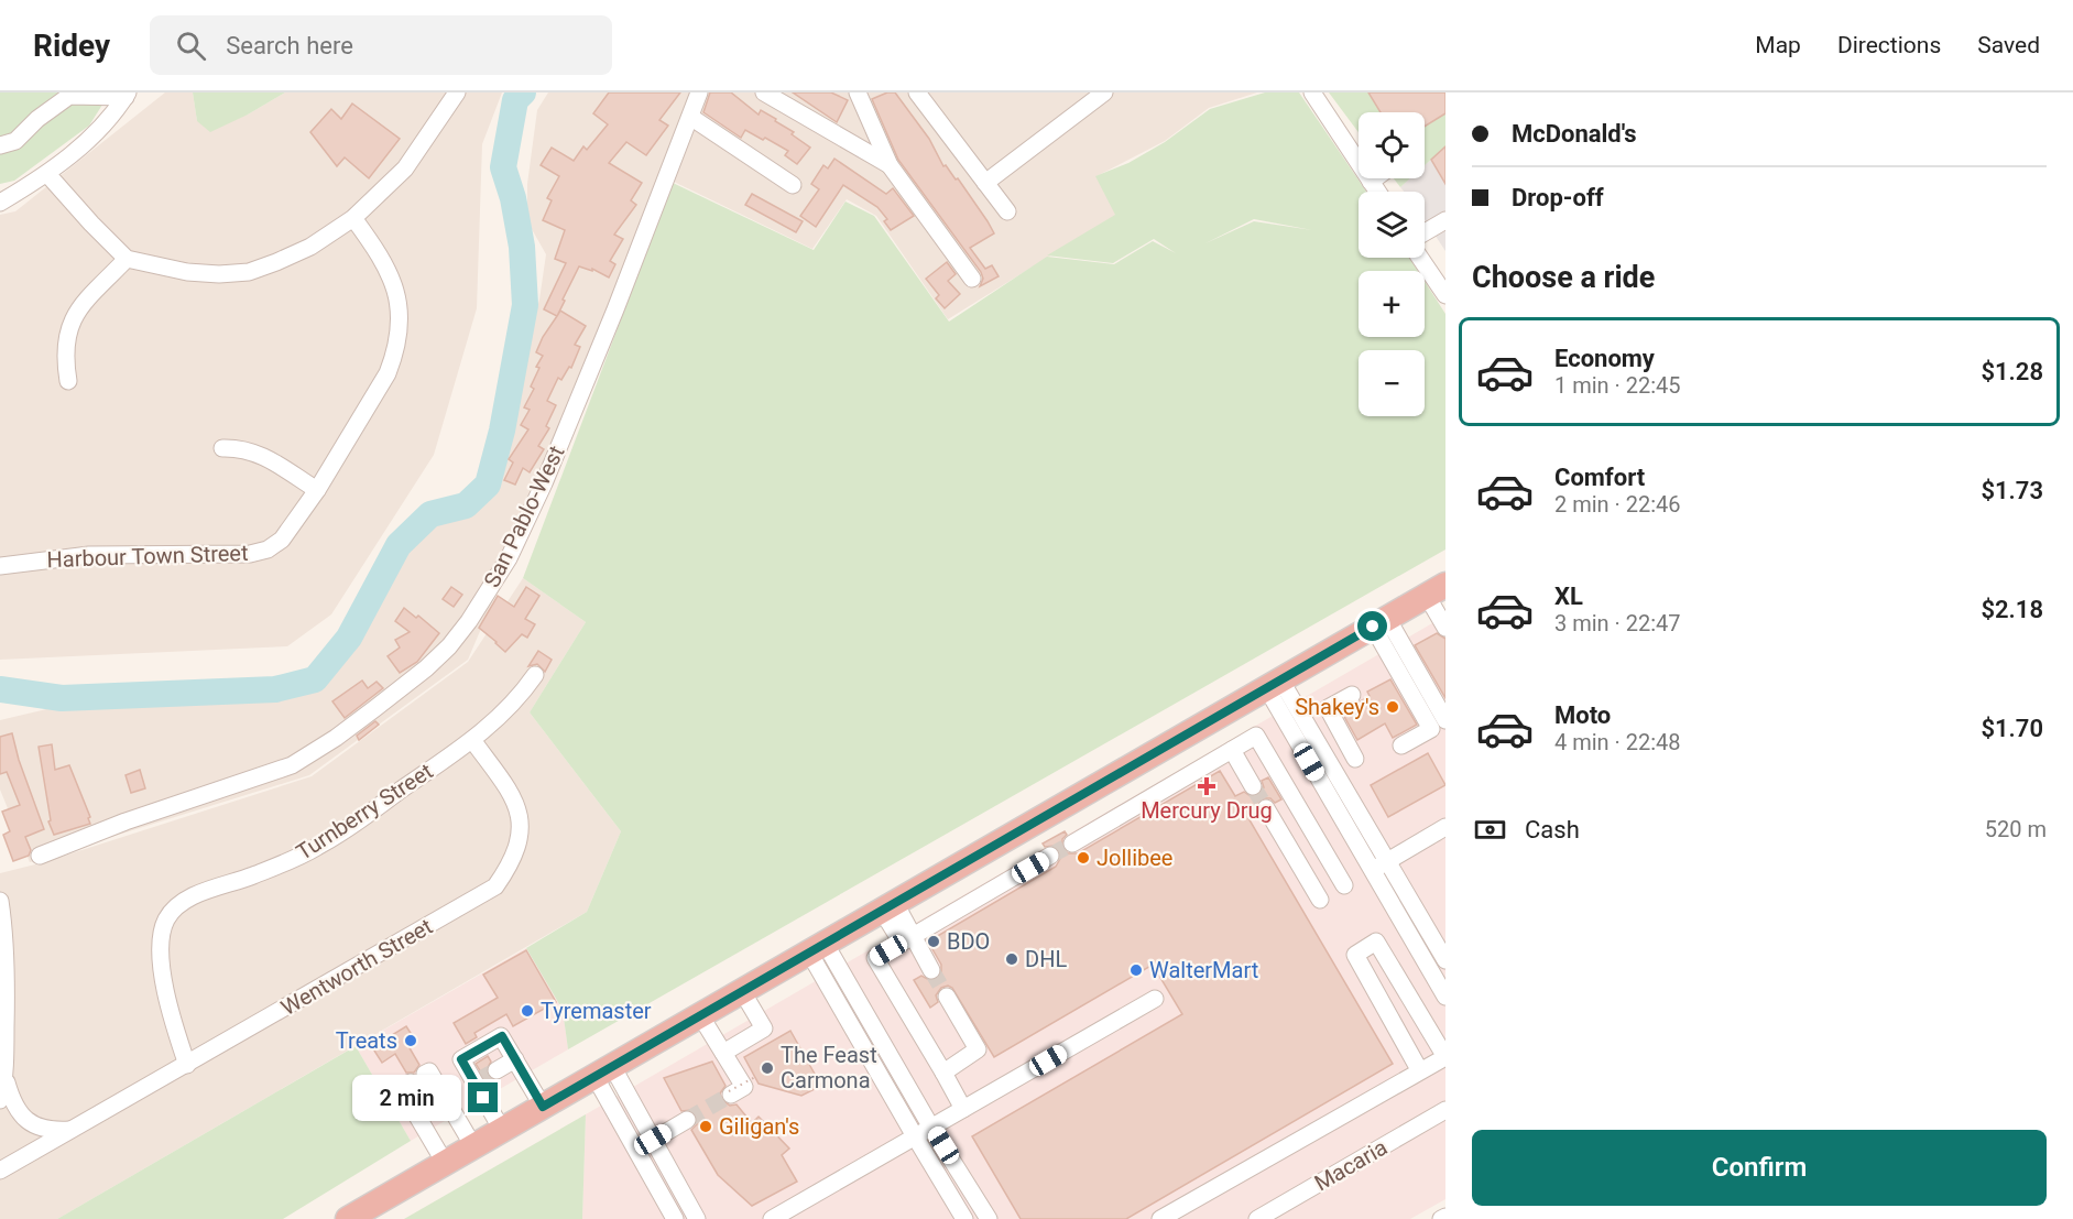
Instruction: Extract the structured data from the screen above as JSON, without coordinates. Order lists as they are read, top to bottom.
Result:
{
  "streets": {
    "street": [
      "San Pablo-West",
      "Harbour Town Street",
      "Turnberry Street",
      "Wentworth Street",
      "Macaria"
    ]
  },
  "crossings": [
    ["Turnberry Street", "Wentworth Street"]
  ],
  "places": {
    "other": [
      "Shakey's",
      "Jollibee",
      "BDO",
      "DHL",
      "WalterMart",
      "Tyremaster",
      "Treats",
      "The Feast Carmona",
      "Giligan's"
    ],
    "health": ["Mercury Drug"]
  },
  "page": {
    "header": "Ridey",
    "search": "Search here",
    "nav": ["Map", "Directions", "Saved"],
    "banner": ["McDonald's", "Drop-off"],
    "map_buttons": ["+", "−"],
    "heading": "Choose a ride",
    "list": [
      {
        "name": "Economy",
        "note": "1 min · 22:45",
        "value": "$1.28"
      },
      {
        "name": "Comfort",
        "note": "2 min · 22:46",
        "value": "$1.73"
      },
      {
        "name": "XL",
        "note": "3 min · 22:47",
        "value": "$2.18"
      },
      {
        "name": "Moto",
        "note": "4 min · 22:48",
        "value": "$1.70"
      }
    ],
    "pay": ["Cash", "520 m"],
    "bubble": "2 min",
    "buttons": "Confirm"
  }
}
